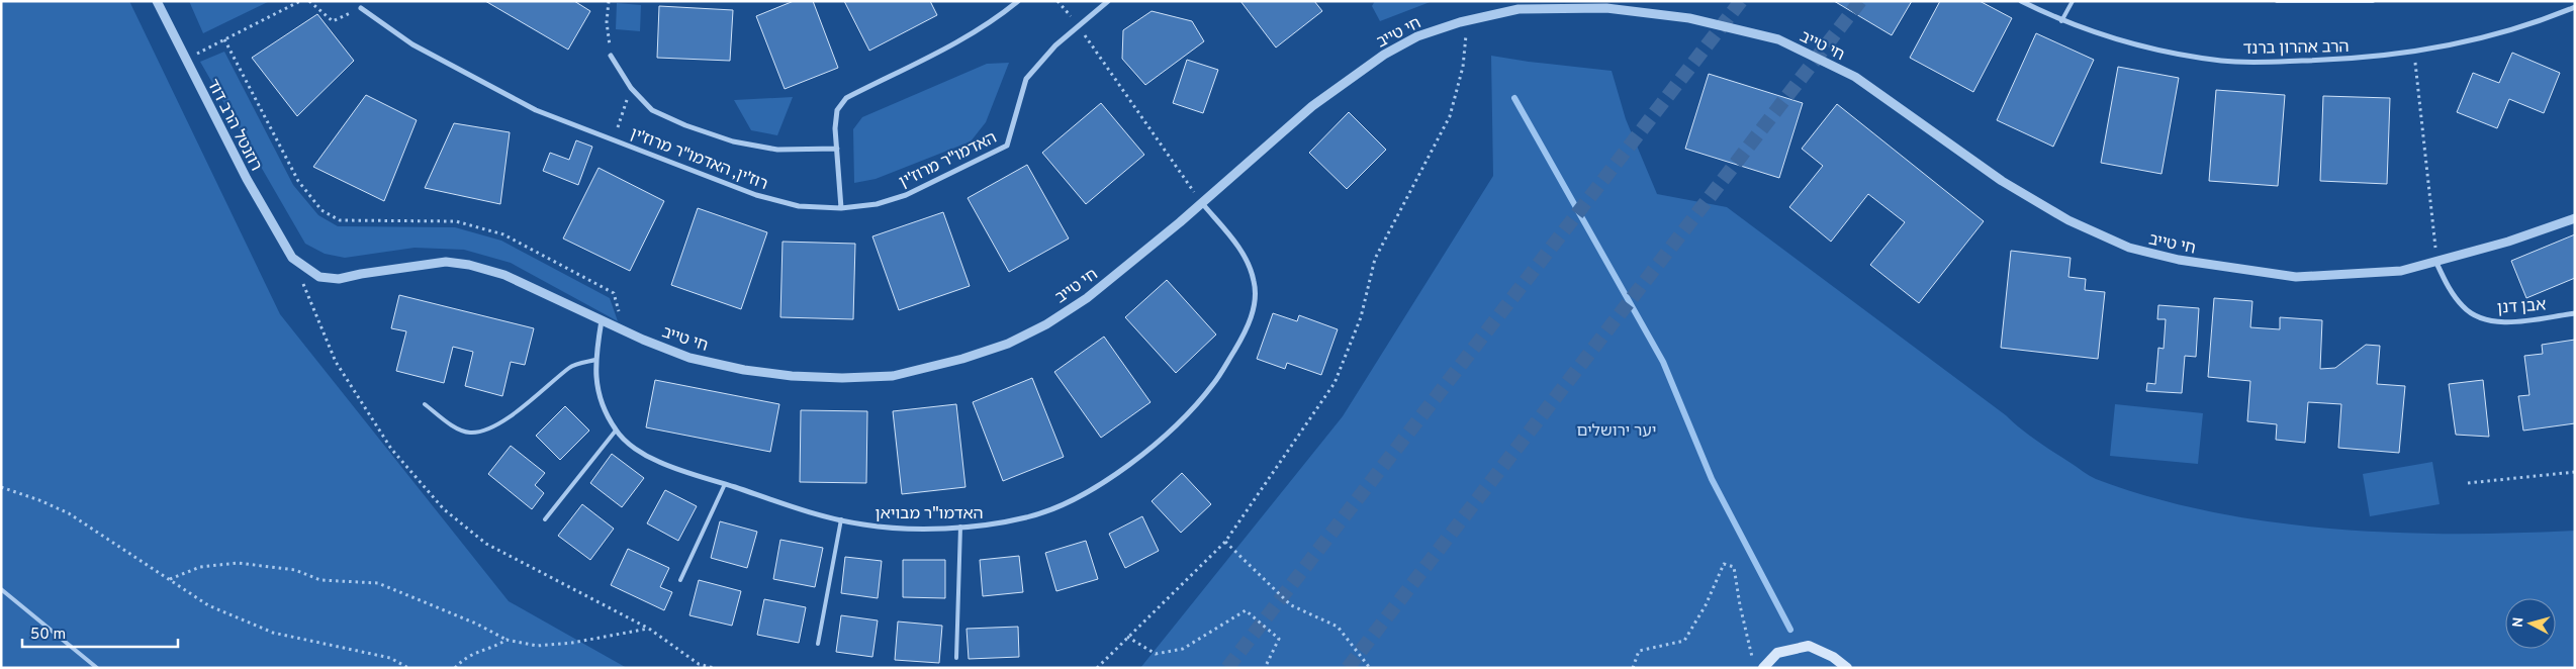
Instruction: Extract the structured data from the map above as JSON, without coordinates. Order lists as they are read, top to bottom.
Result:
{
  "streets": {
    "street": [
      "חי טייב",
      "הרב אהרון ברנד",
      "רוזנטל הרב דוד",
      "רוז'ין, האדמו\"ר מרוז'ין",
      "האדמו\"ר מרוז'ין",
      "אבן דנן",
      "האדמו\"ר מבויאן"
    ]
  },
  "crossings": [
    ["חי טייב", "רוזנטל הרב דוד"],
    ["חי טייב", "אבן דנן"],
    ["חי טייב", "האדמו\"ר מבויאן"],
    ["רוז'ין, האדמו\"ר מרוז'ין", "האדמו\"ר מרוז'ין"]
  ],
  "parks": ["יער ירושלים"],
  "scale_bar": "50 m",
  "north": "left"
}
